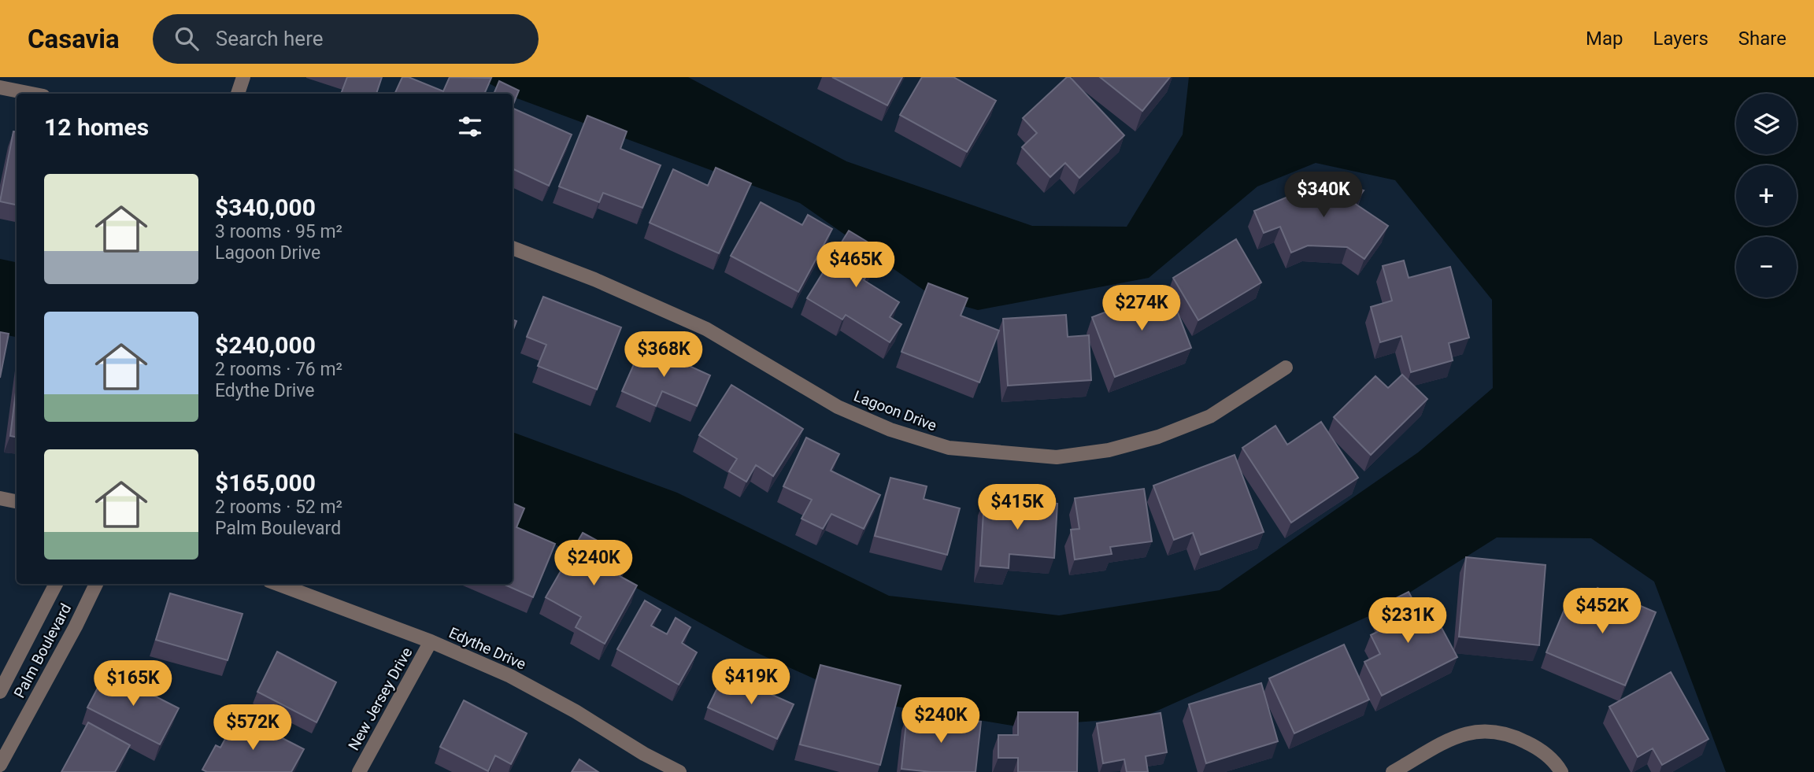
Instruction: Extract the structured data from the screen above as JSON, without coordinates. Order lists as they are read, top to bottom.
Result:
{
  "streets": {
    "street": [
      "Lagoon Drive",
      "Edythe Drive",
      "Palm Boulevard",
      "New Jersey Drive"
    ]
  },
  "crossings": [
    ["Edythe Drive", "New Jersey Drive"]
  ],
  "page": {
    "header": "Casavia",
    "search": "Search here",
    "nav": ["Map", "Layers", "Share"],
    "map_buttons": ["+", "−"],
    "heading": "12 homes",
    "list": [
      {
        "name": "$340,000",
        "note": "3 rooms · 95 m² · Lagoon Drive"
      },
      {
        "name": "$240,000",
        "note": "2 rooms · 76 m² · Edythe Drive"
      },
      {
        "name": "$165,000",
        "note": "2 rooms · 52 m² · Palm Boulevard"
      }
    ],
    "price": [
      "$340K",
      "$465K",
      "$274K",
      "$368K",
      "$415K",
      "$240K",
      "$452K",
      "$231K",
      "$419K",
      "$165K",
      "$240K",
      "$572K"
    ]
  }
}
